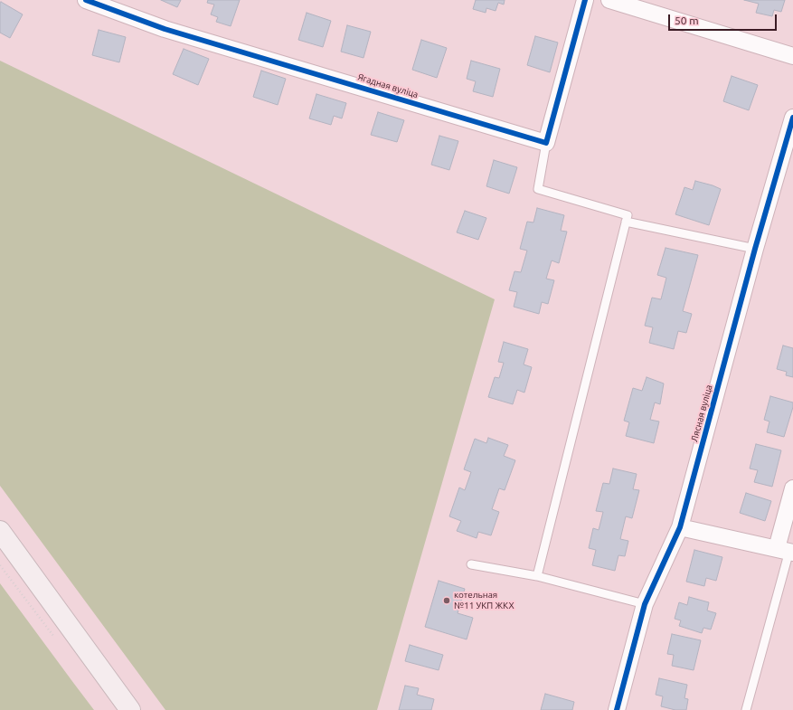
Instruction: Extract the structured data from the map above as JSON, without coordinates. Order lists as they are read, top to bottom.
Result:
{
  "streets": {
    "street": ["Ягадная вуліца", "Лясная вуліца"]
  },
  "places": ["котельная №11 УКП ЖКХ"],
  "scale_bar": "50 m"
}
